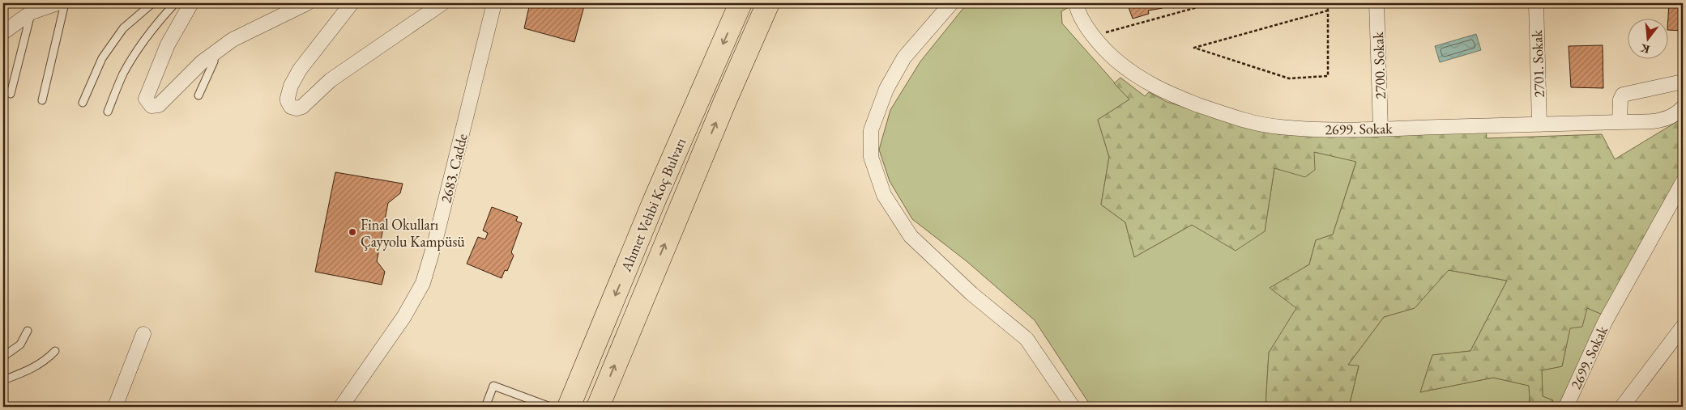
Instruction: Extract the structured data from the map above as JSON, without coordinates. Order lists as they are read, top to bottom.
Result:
{
  "streets": {
    "main road": ["Ahmet Vehbi Koç Bulvarı"],
    "street": [
      "2701. Sokak",
      "2700. Sokak",
      "2699. Sokak",
      "2683. Cadde"
    ]
  },
  "crossings": [
    ["2701. Sokak", "2699. Sokak"],
    ["2700. Sokak", "2699. Sokak"]
  ],
  "places": ["Final Okulları Çayyolu Kampüsü"],
  "north": "bottom"
}
